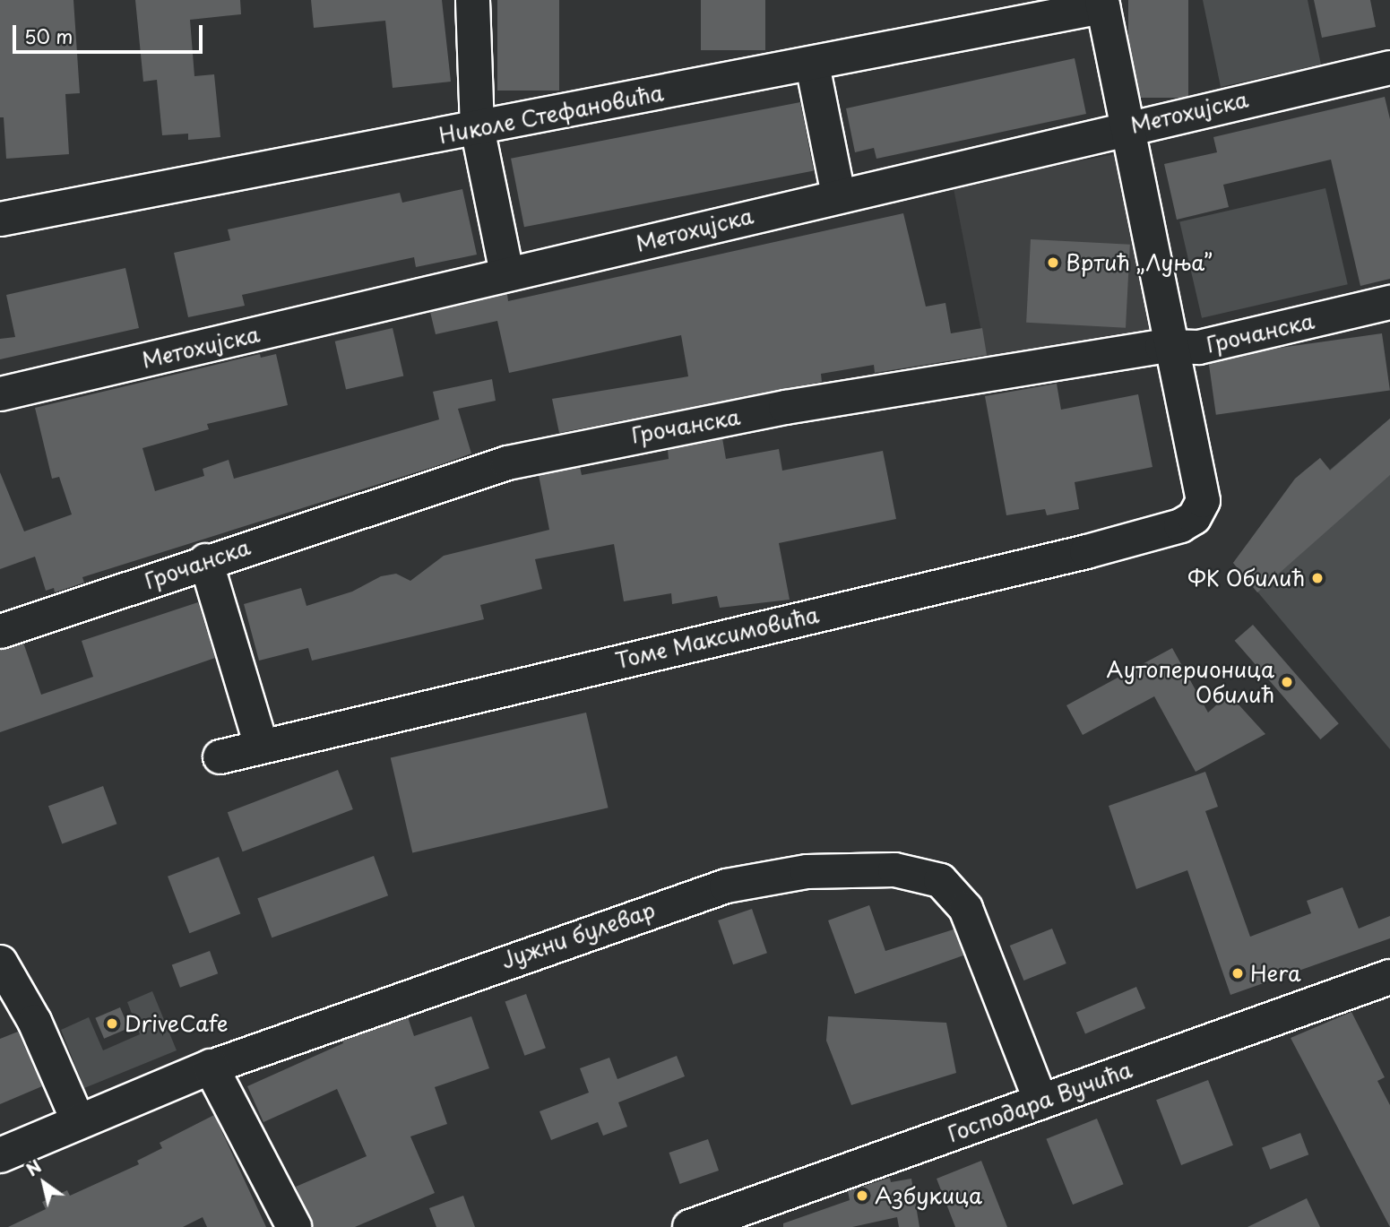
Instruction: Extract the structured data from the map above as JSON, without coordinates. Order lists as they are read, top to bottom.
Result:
{
  "streets": {
    "main road": ["Јужни булевар", "Господара Вучића"],
    "street": [
      "Метохијска",
      "Николе Стефановића",
      "Грочанска",
      "Томе Максимовића"
    ]
  },
  "crossings": [
    ["Грочанска", "Томе Максимовића"],
    ["Јужни булевар", "Господара Вучића"]
  ],
  "places": [
    "Вртић „Луња”",
    "ФК Обилић",
    "Аутоперионица Обилић",
    "Hera",
    "DriveCafe",
    "Азбукица"
  ],
  "scale_bar": "50 m",
  "north": "top left"
}
